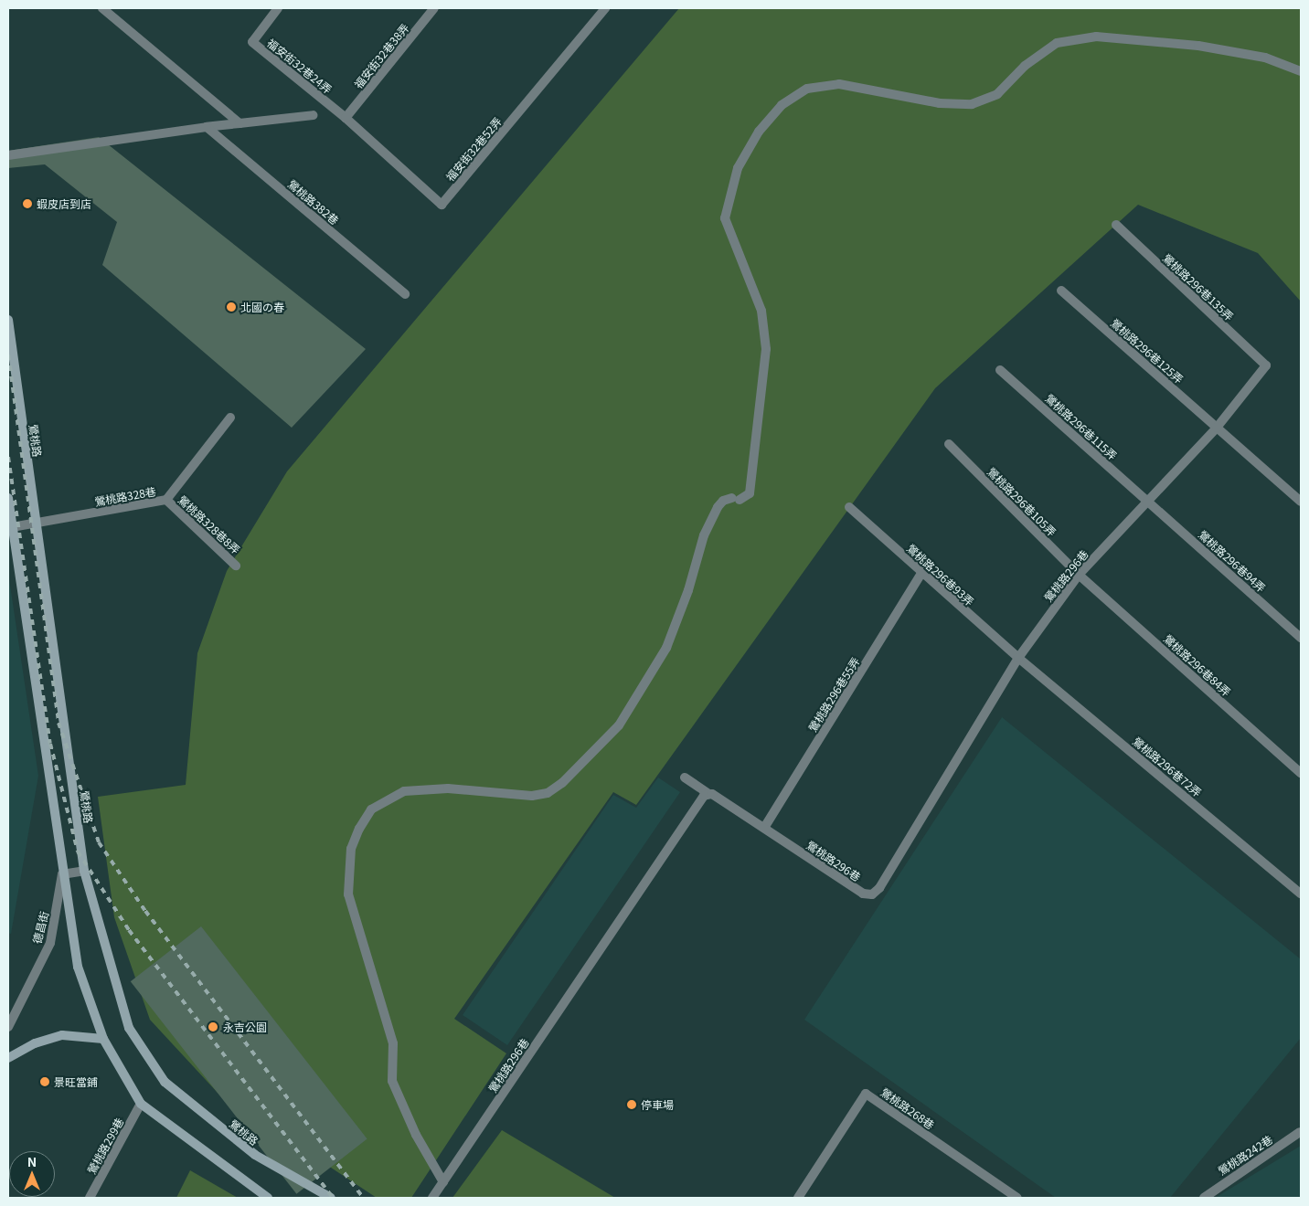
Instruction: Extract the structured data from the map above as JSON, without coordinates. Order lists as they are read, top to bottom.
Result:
{
  "streets": {
    "main road": ["鶯桃路"],
    "street": [
      "福安街32巷38弄",
      "福安街32巷24弄",
      "福安街32巷52弄",
      "鶯桃路382巷",
      "鶯桃路296巷135弄",
      "鶯桃路296巷125弄",
      "鶯桃路296巷115弄",
      "鶯桃路328巷",
      "鶯桃路296巷105弄",
      "鶯桃路328巷8弄",
      "鶯桃路296巷94弄",
      "鶯桃路296巷93弄",
      "鶯桃路296巷",
      "鶯桃路296巷84弄",
      "鶯桃路296巷55弄",
      "鶯桃路296巷72弄",
      "德昌街",
      "鶯桃路268巷",
      "鶯桃路299巷",
      "鶯桃路242巷"
    ]
  },
  "crossings": [
    ["福安街32巷38弄", "福安街32巷24弄"],
    ["福安街32巷38弄", "福安街32巷52弄"],
    ["福安街32巷24弄", "福安街32巷52弄"],
    ["鶯桃路296巷135弄", "鶯桃路296巷"],
    ["鶯桃路296巷125弄", "鶯桃路296巷"],
    ["鶯桃路296巷115弄", "鶯桃路296巷94弄"],
    ["鶯桃路296巷115弄", "鶯桃路296巷"],
    ["鶯桃路", "鶯桃路328巷"],
    ["鶯桃路328巷", "鶯桃路328巷8弄"],
    ["鶯桃路296巷105弄", "鶯桃路296巷"],
    ["鶯桃路296巷105弄", "鶯桃路296巷84弄"],
    ["鶯桃路296巷94弄", "鶯桃路296巷"],
    ["鶯桃路296巷93弄", "鶯桃路296巷"],
    ["鶯桃路296巷93弄", "鶯桃路296巷55弄"],
    ["鶯桃路296巷93弄", "鶯桃路296巷72弄"],
    ["鶯桃路296巷", "鶯桃路296巷84弄"],
    ["鶯桃路296巷", "鶯桃路296巷55弄"],
    ["鶯桃路296巷", "鶯桃路296巷72弄"]
  ],
  "places": [
    "蝦皮店到店",
    "北國の春",
    "永吉公園",
    "景旺當鋪",
    "停車場"
  ],
  "north": "top"
}
